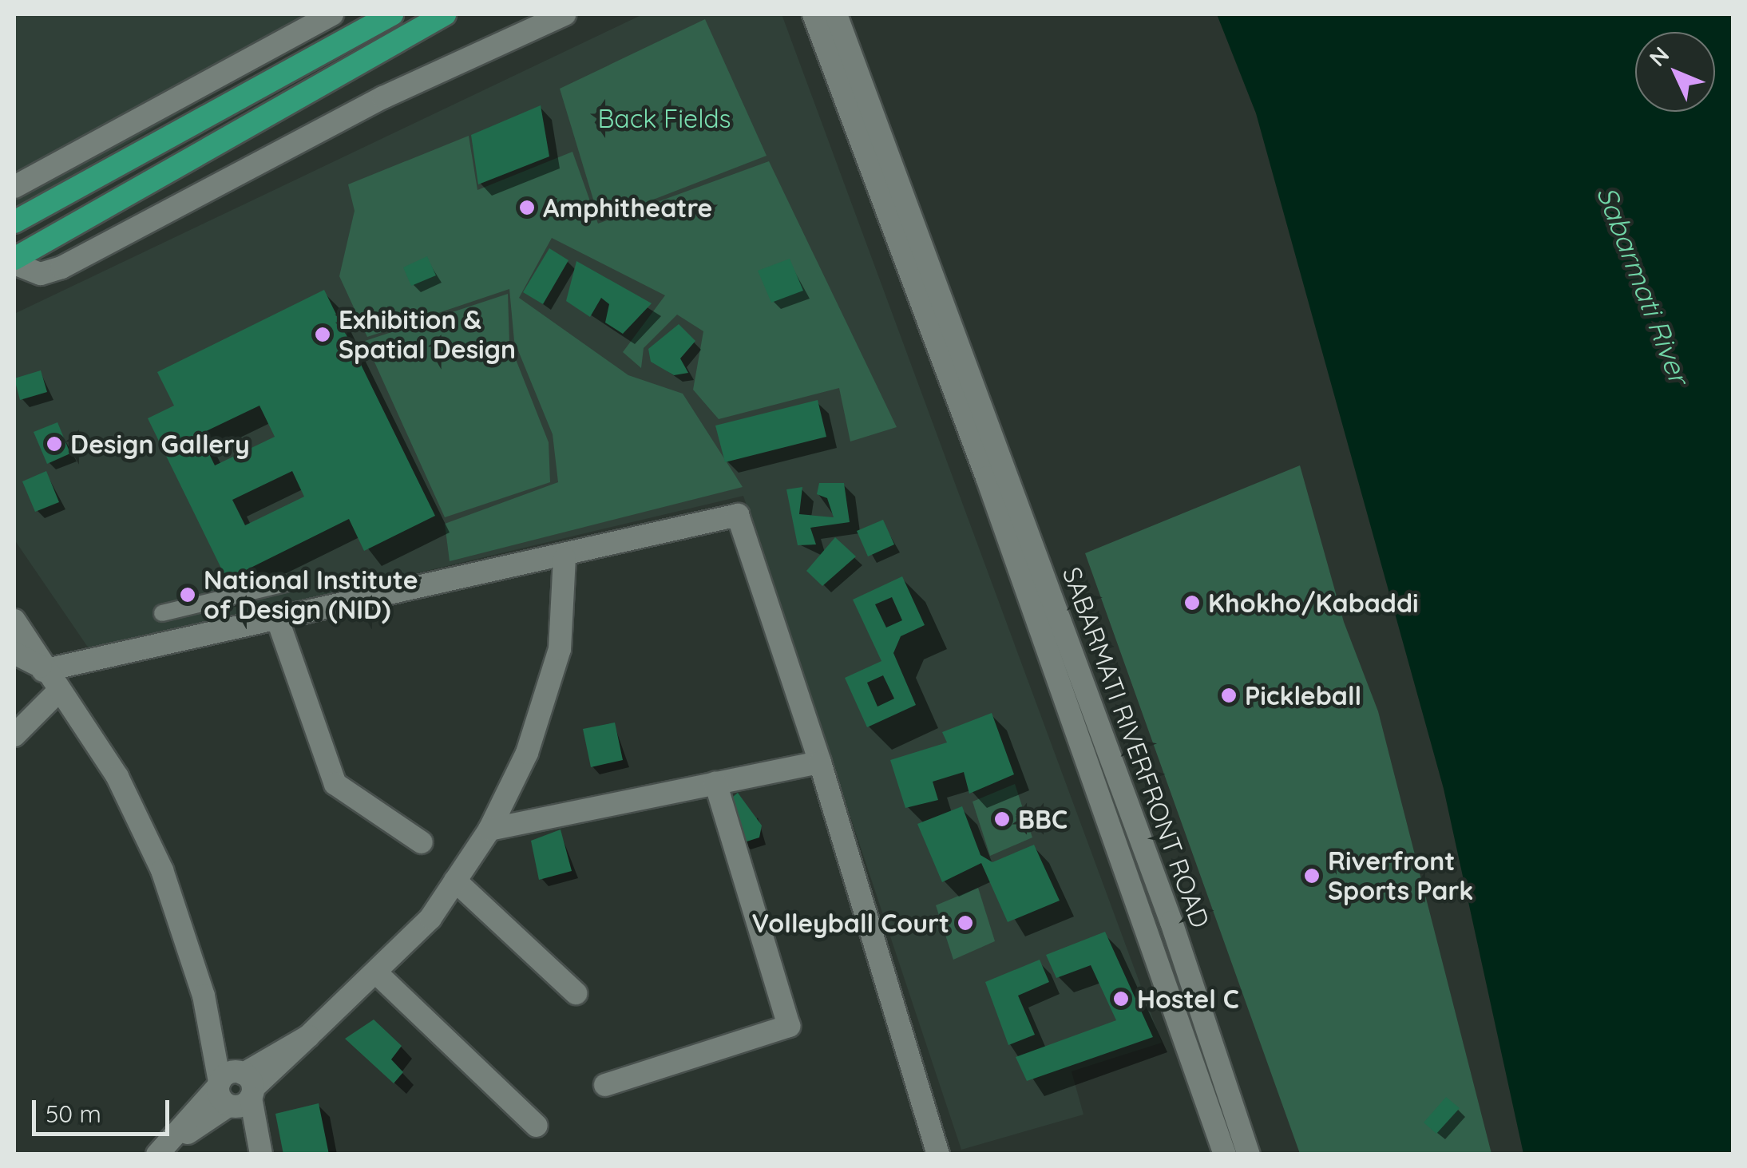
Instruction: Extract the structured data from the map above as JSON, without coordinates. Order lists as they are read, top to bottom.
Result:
{
  "streets": {
    "street": ["SABARMATI RIVERFRONT ROAD"]
  },
  "water": ["Sabarmati River"],
  "parks": ["Back Fields"],
  "places": [
    "Amphitheatre",
    "Exhibition & Spatial Design",
    "Design Gallery",
    "National Institute of Design (NID)",
    "Khokho/Kabaddi",
    "Pickleball",
    "BBC",
    "Riverfront Sports Park",
    "Volleyball Court",
    "Hostel C"
  ],
  "scale_bar": "50 m",
  "north": "top left"
}
